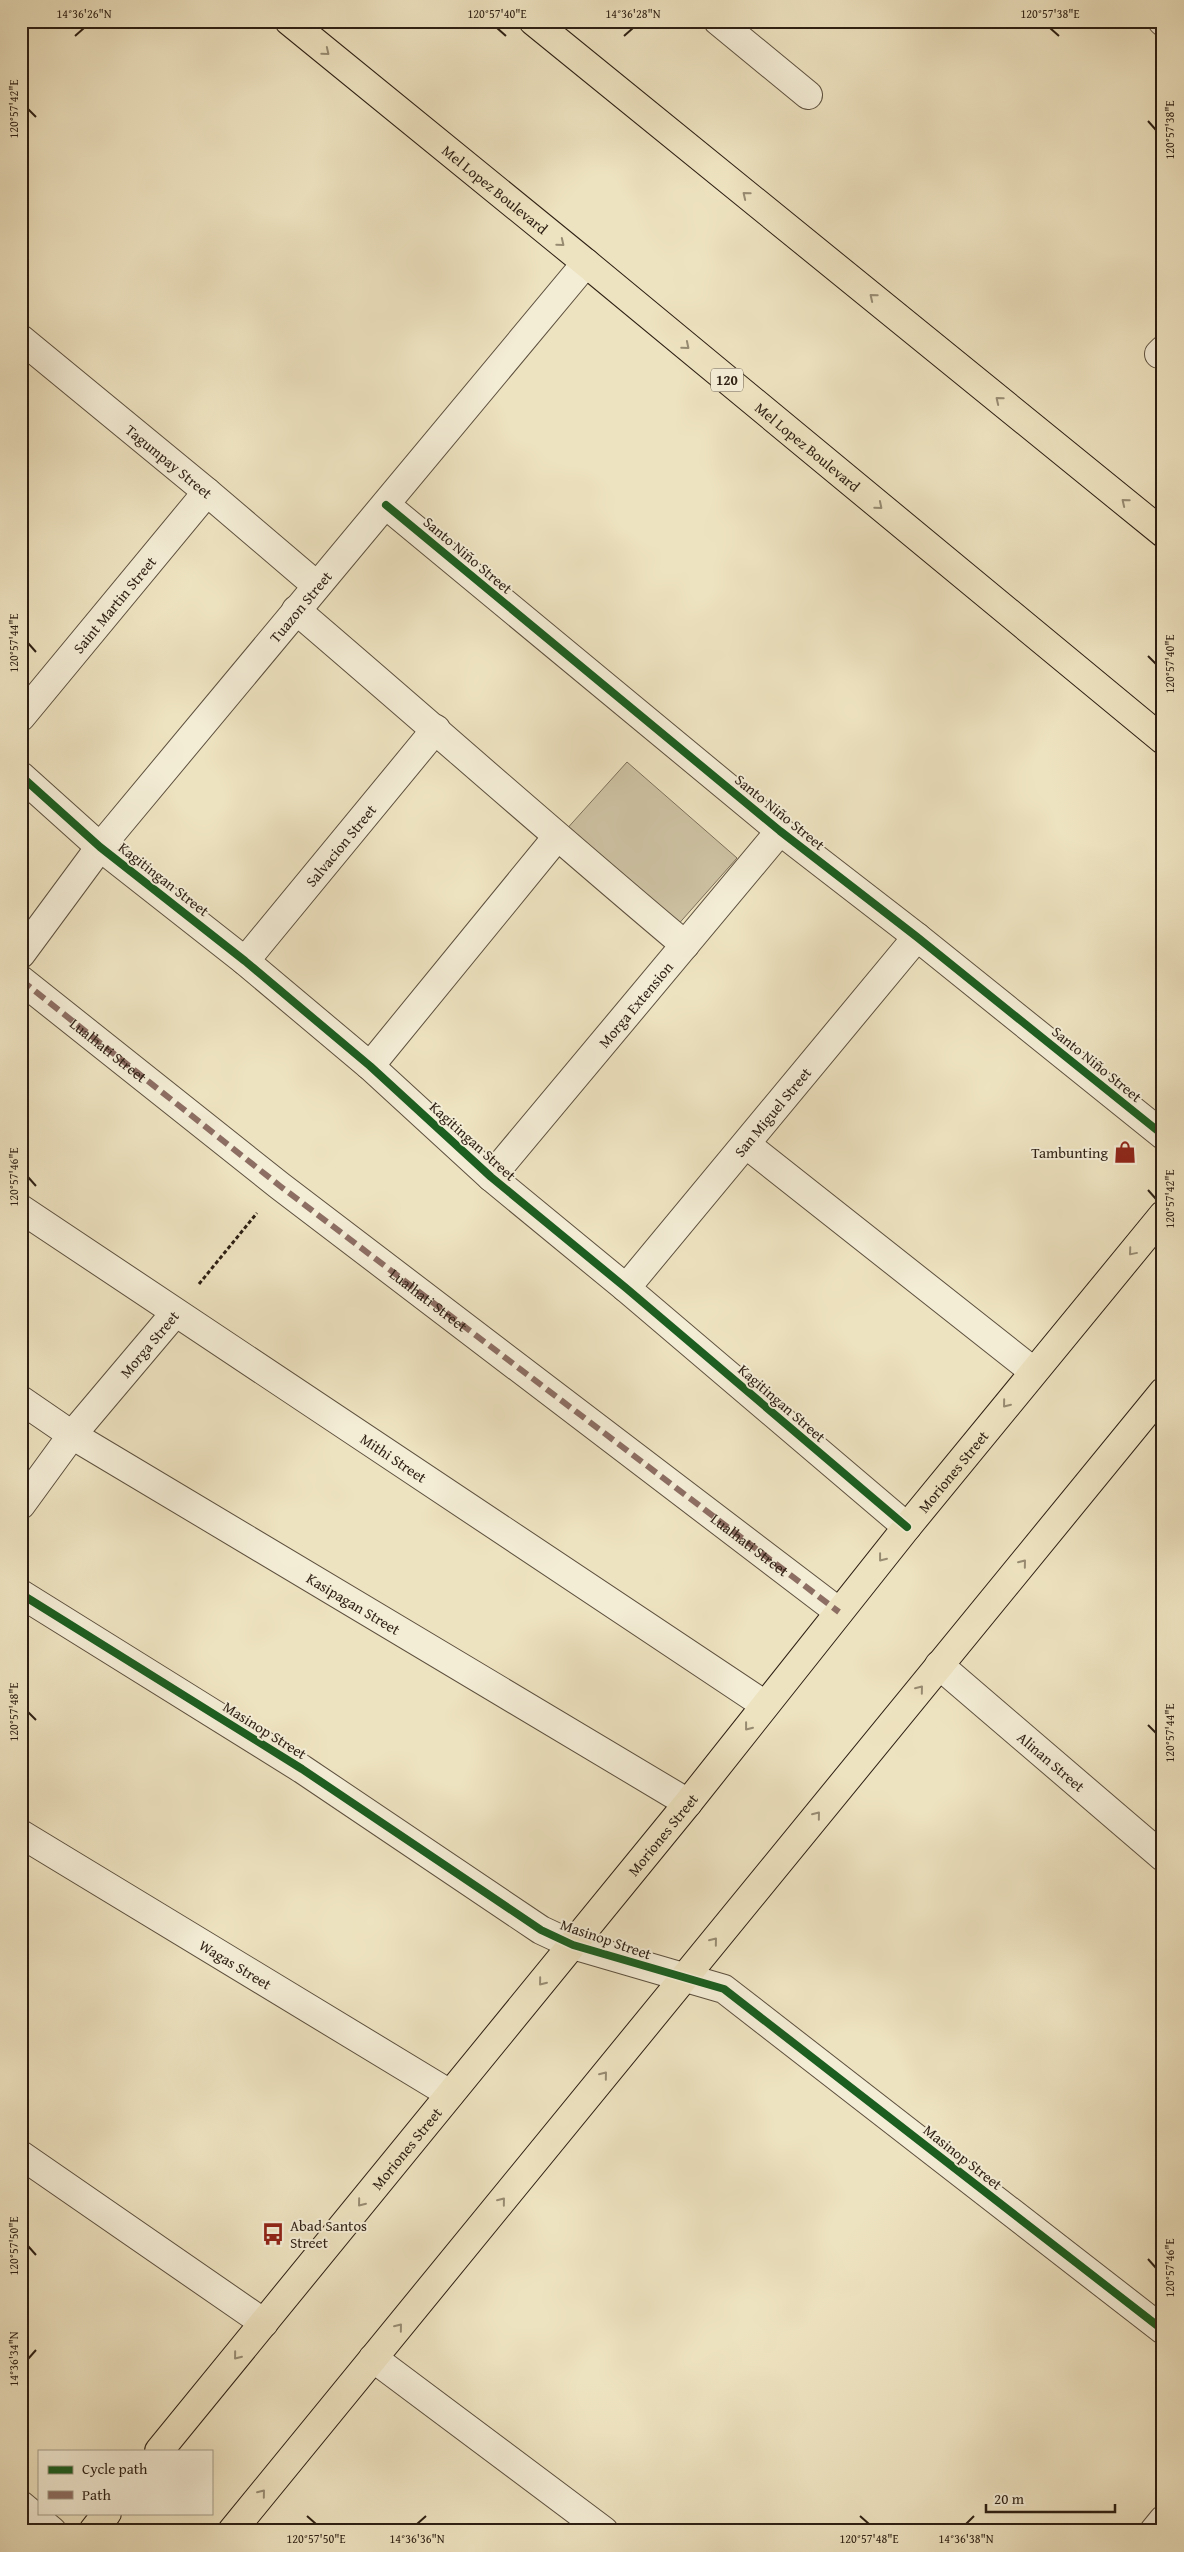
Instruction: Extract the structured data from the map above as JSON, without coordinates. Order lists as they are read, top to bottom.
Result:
{
  "streets": {
    "main road": ["Mel Lopez Boulevard", "120", "Moriones Street"],
    "street": [
      "Tagumpay Street",
      "Santo Niño Street",
      "Saint Martin Street",
      "Tuazon Street",
      "Salvacion Street",
      "Kagitingan Street",
      "Morga Extension",
      "Lualhati Street",
      "San Miguel Street",
      "Morga Street",
      "Mithi Street",
      "Kasipagan Street",
      "Masinop Street",
      "Alinan Street",
      "Wagas Street"
    ]
  },
  "crossings": [
    ["Mel Lopez Boulevard", "Tuazon Street"],
    ["Tagumpay Street", "Saint Martin Street"],
    ["Tagumpay Street", "Tuazon Street"],
    ["Santo Niño Street", "Tuazon Street"],
    ["Santo Niño Street", "Morga Extension"],
    ["Santo Niño Street", "San Miguel Street"],
    ["Tuazon Street", "Kagitingan Street"],
    ["Salvacion Street", "Kagitingan Street"],
    ["Kagitingan Street", "Morga Extension"],
    ["Kagitingan Street", "San Miguel Street"],
    ["Kagitingan Street", "Moriones Street"],
    ["Lualhati Street", "Morga Street"],
    ["Lualhati Street", "Moriones Street"],
    ["Morga Street", "Mithi Street"],
    ["Morga Street", "Kasipagan Street"],
    ["Mithi Street", "Moriones Street"],
    ["Moriones Street", "Kasipagan Street"],
    ["Moriones Street", "Masinop Street"],
    ["Moriones Street", "Wagas Street"]
  ],
  "places": {
    "shop": ["Tambunting"],
    "bus stop": ["Abad Santos Street"]
  },
  "legend": ["Cycle path", "Path"],
  "scale_bar": "20 m",
  "coordinates": [
    "14°36'26\"N",
    "120°57'40\"E",
    "14°36'28\"N",
    "120°57'38\"E",
    "120°57'42\"E",
    "120°57'44\"E",
    "120°57'46\"E",
    "120°57'48\"E",
    "120°57'50\"E",
    "14°36'34\"N",
    "14°36'36\"N",
    "14°36'38\"N"
  ]
}
